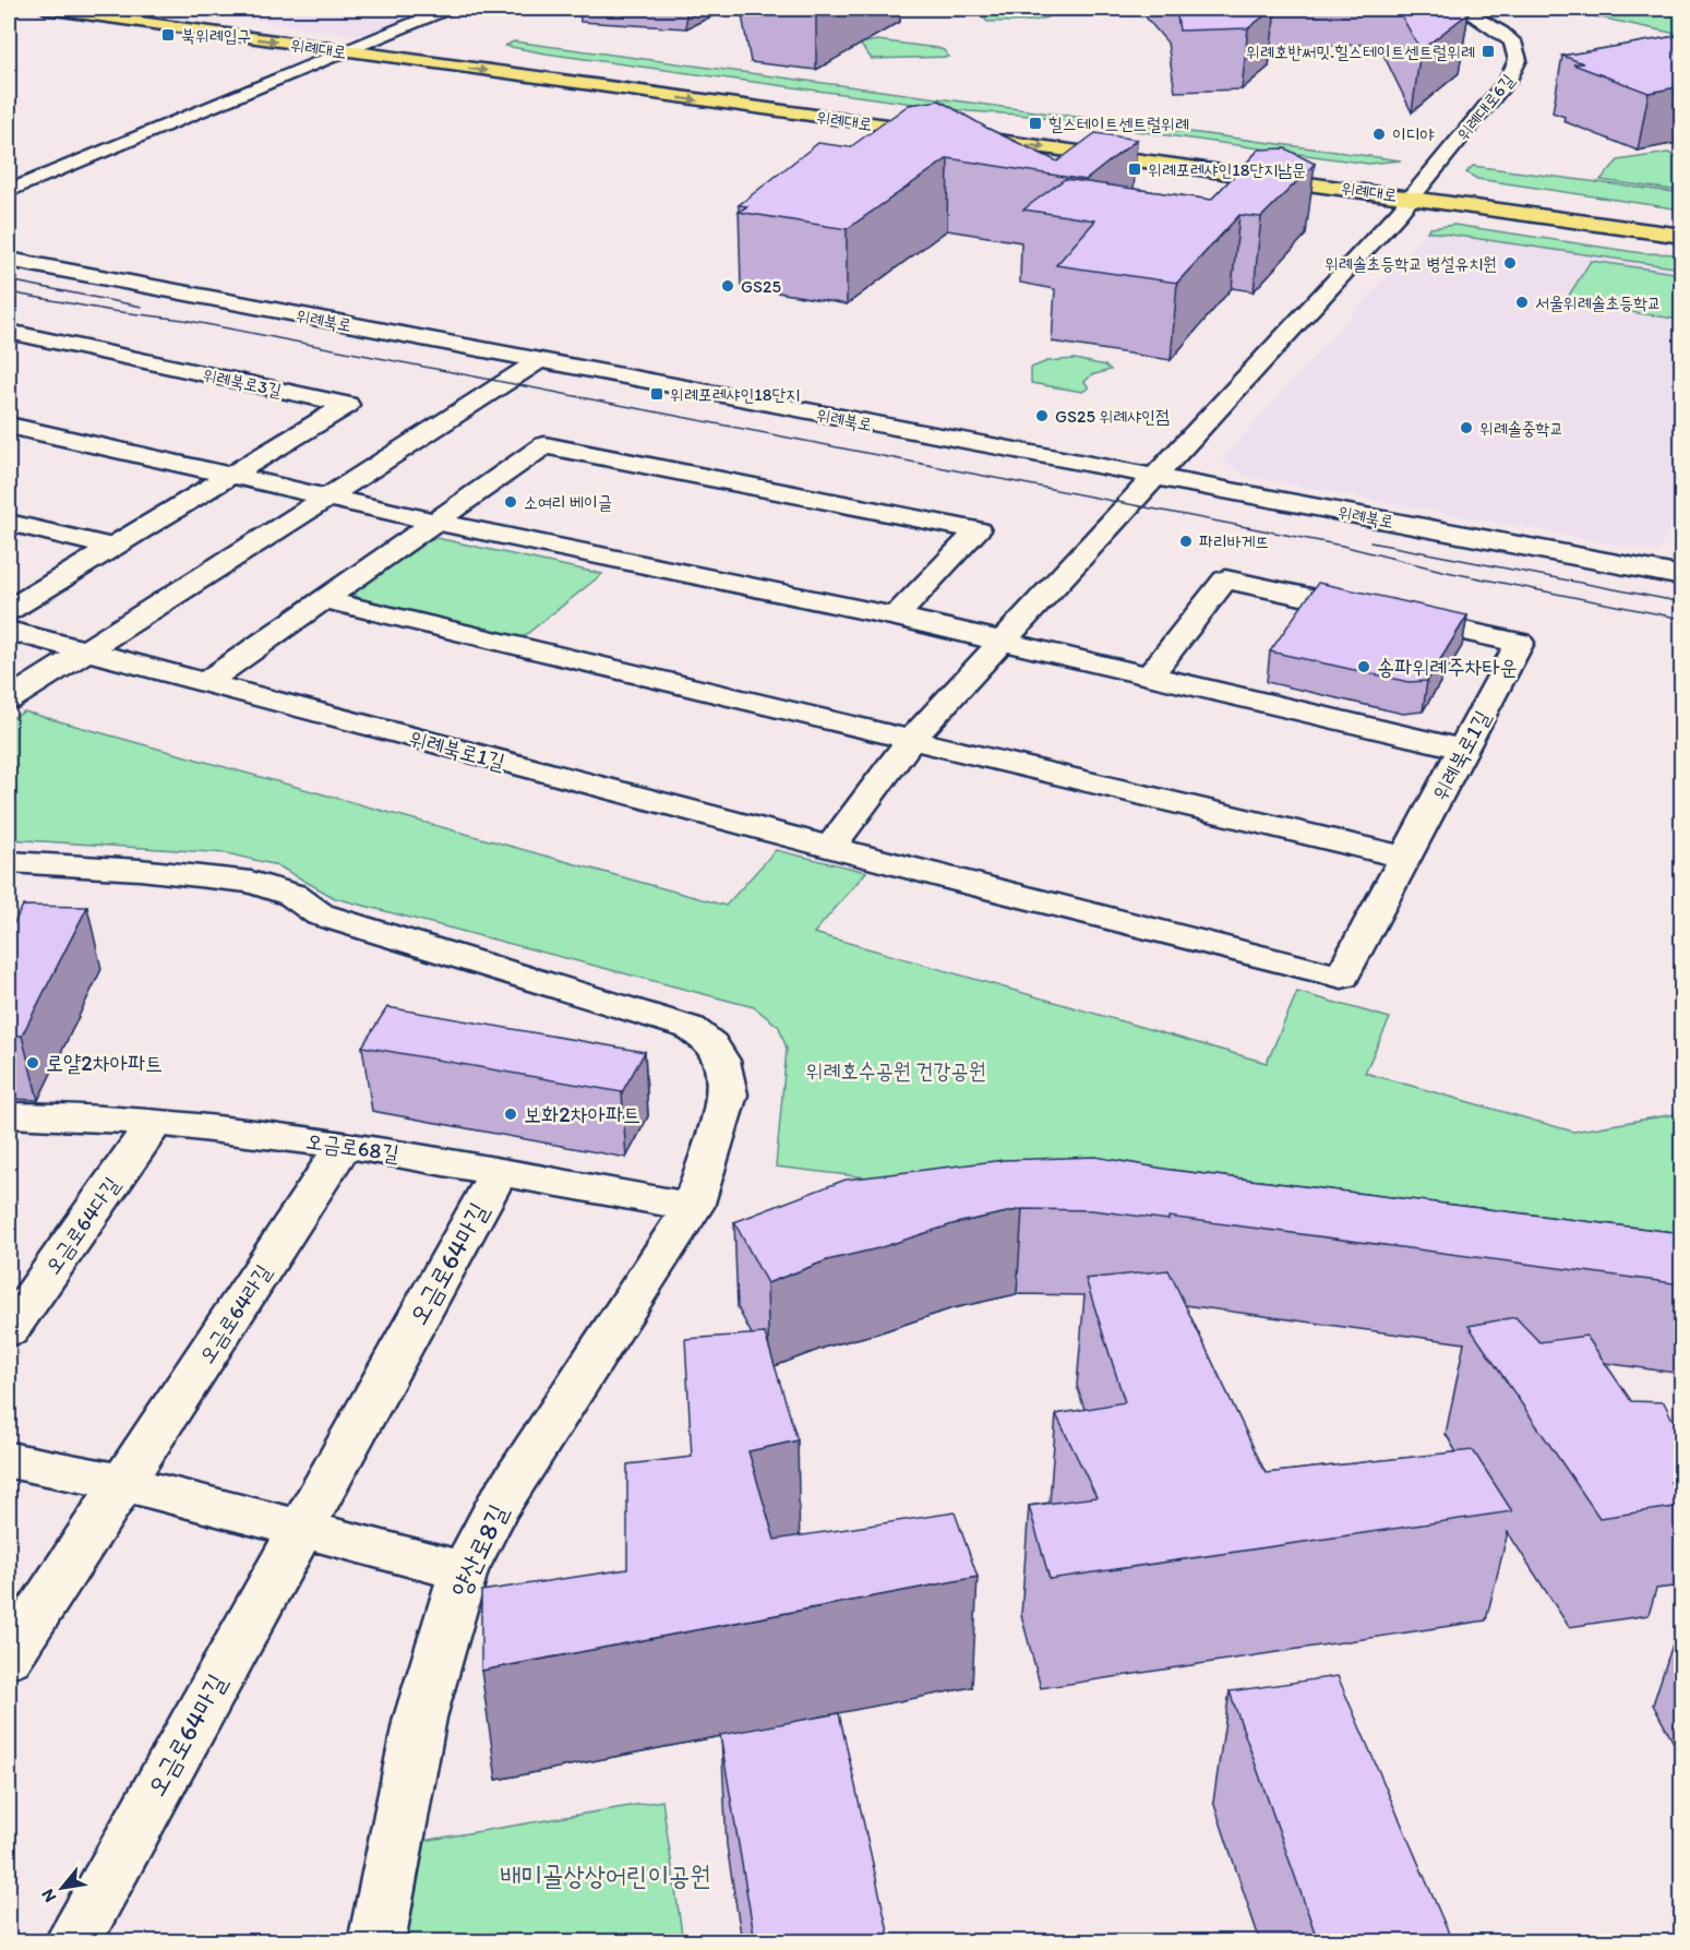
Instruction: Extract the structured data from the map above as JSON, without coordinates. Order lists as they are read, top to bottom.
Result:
{
  "streets": {
    "main road": ["위례대로"],
    "street": [
      "위례대로6길",
      "위례북로",
      "위례북로3길",
      "위례북로1길",
      "오금로68길",
      "오금로64다길",
      "오금로64마길",
      "오금로64라길",
      "양산로8길"
    ]
  },
  "crossings": [
    ["위례대로", "위례대로6길"],
    ["오금로68길", "오금로64다길"],
    ["오금로68길", "오금로64마길"],
    ["오금로68길", "오금로64라길"],
    ["오금로68길", "양산로8길"]
  ],
  "parks": ["위례호수공원 건강공원", "배미골상상어린이공원"],
  "places": {
    "transit": [
      "북위례입구",
      "위례호반써밋.힐스테이트센트럴위례",
      "힐스테이트센트럴위례",
      "위례포레샤인18단지남문",
      "위례포레샤인18단지"
    ],
    "other": [
      "이디야",
      "위례솔초등학교 병설유치원",
      "GS25",
      "서울위례솔초등학교",
      "GS25 위례샤인점",
      "위례솔중학교",
      "소여리 베이글",
      "파리바게뜨",
      "송파위례주차타운",
      "로얄2차아파트",
      "보화2차아파트"
    ]
  },
  "north": "bottom left"
}
